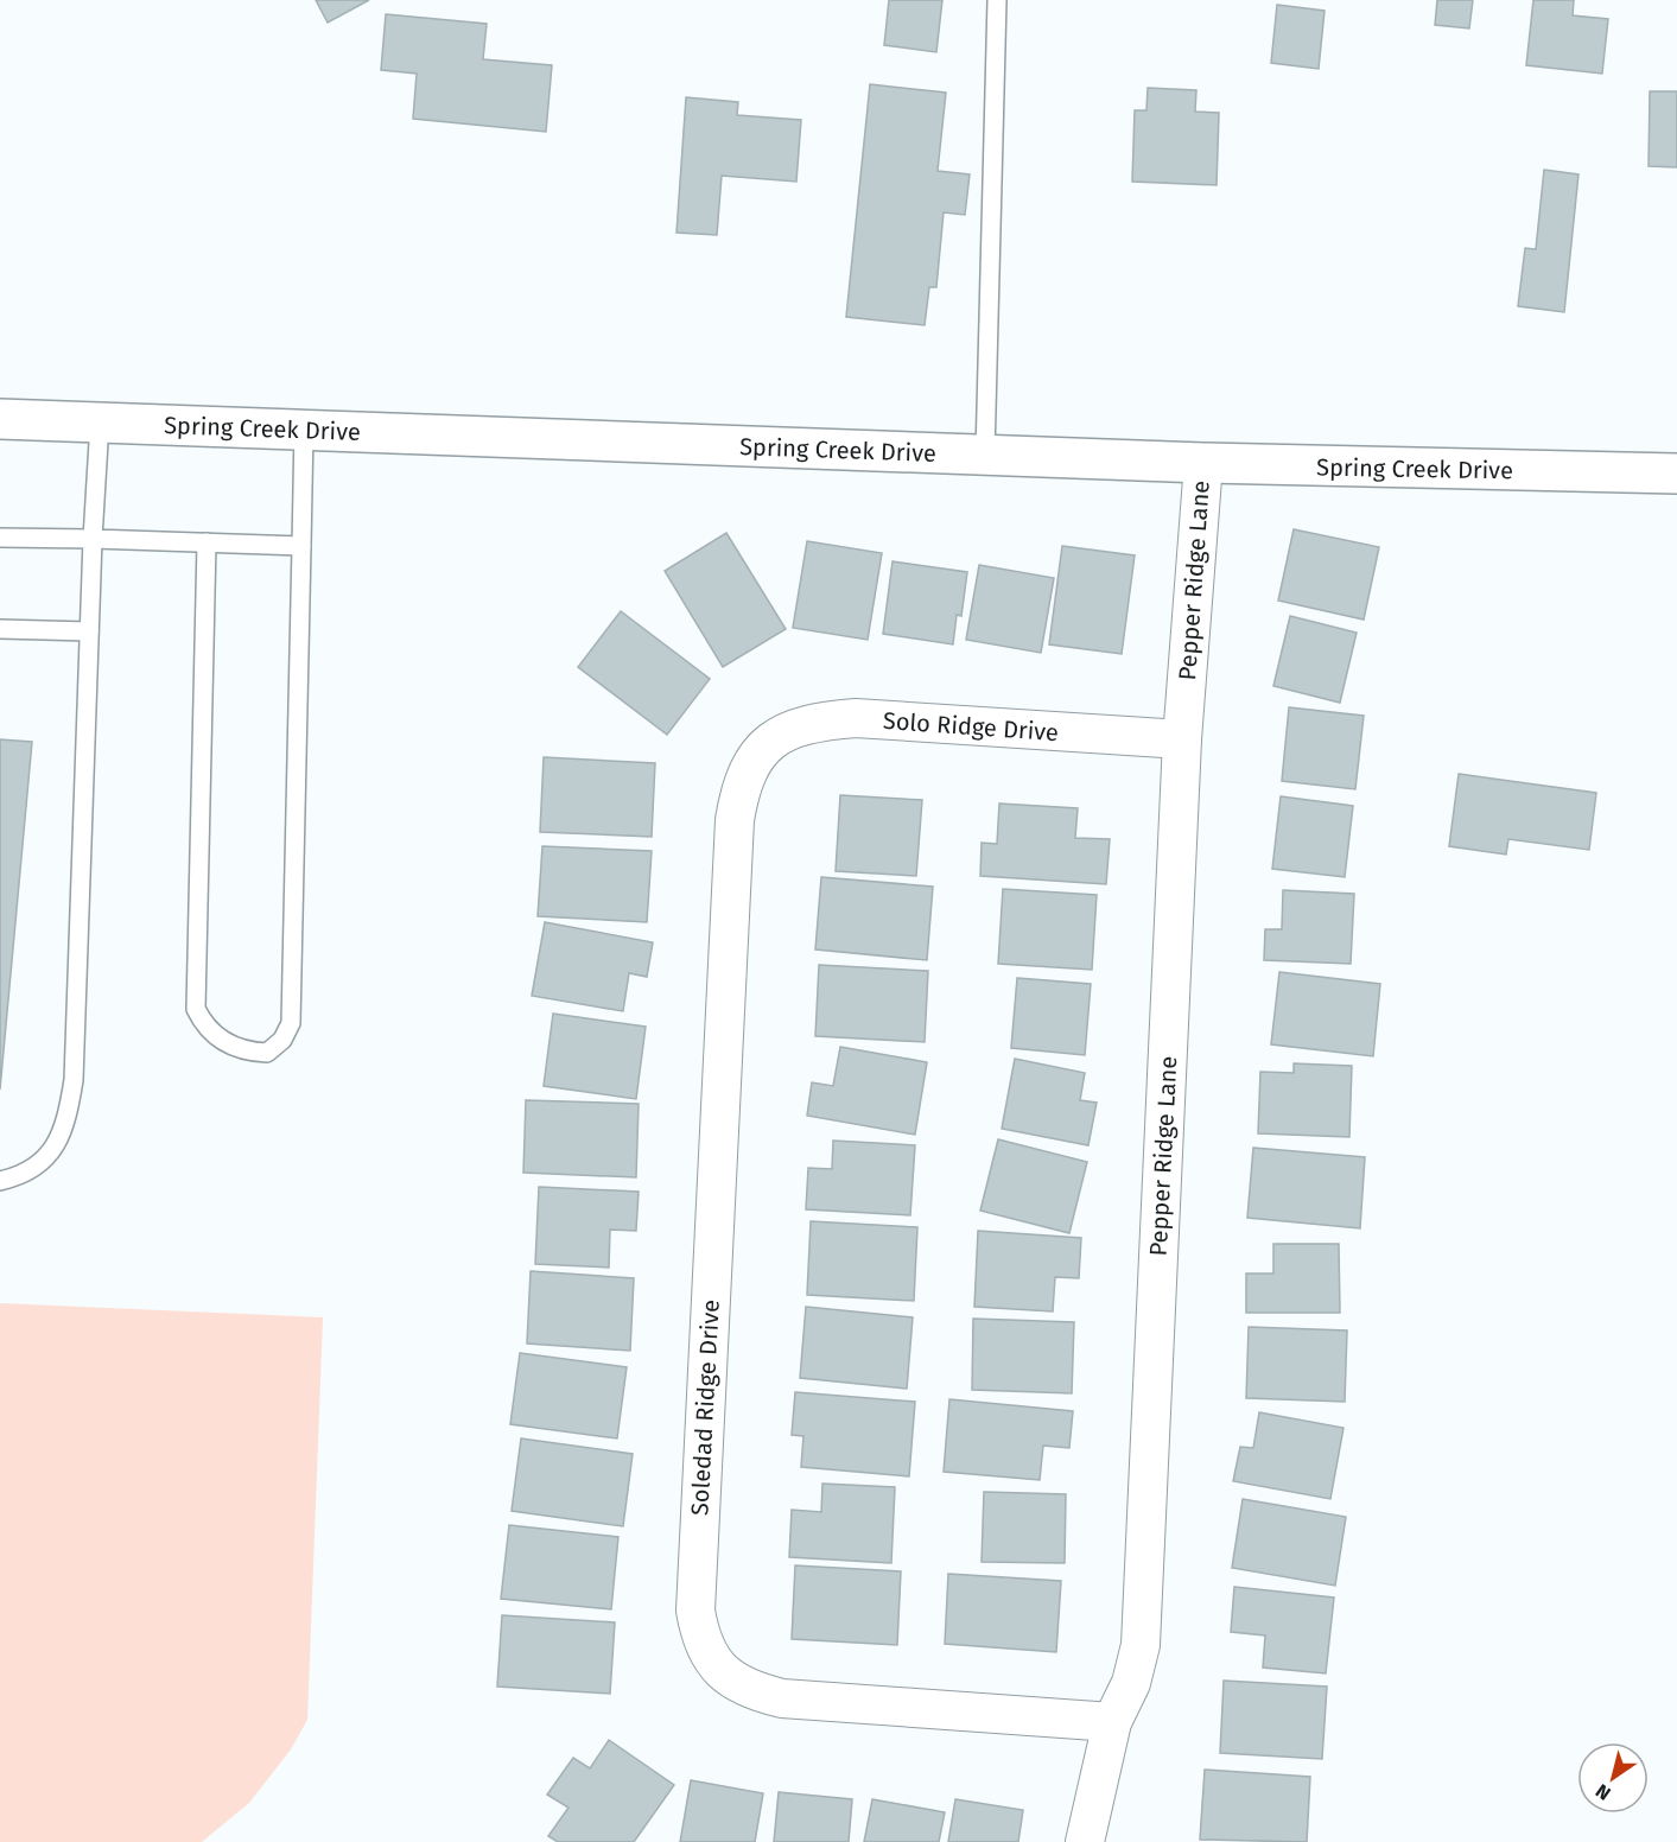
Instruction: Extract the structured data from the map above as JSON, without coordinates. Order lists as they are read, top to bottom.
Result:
{
  "streets": {
    "street": [
      "Spring Creek Drive",
      "Pepper Ridge Lane",
      "Solo Ridge Drive",
      "Soledad Ridge Drive"
    ]
  },
  "crossings": [
    ["Spring Creek Drive", "Pepper Ridge Lane"],
    ["Pepper Ridge Lane", "Solo Ridge Drive"],
    ["Pepper Ridge Lane", "Soledad Ridge Drive"],
    ["Solo Ridge Drive", "Soledad Ridge Drive"]
  ],
  "north": "bottom left"
}
